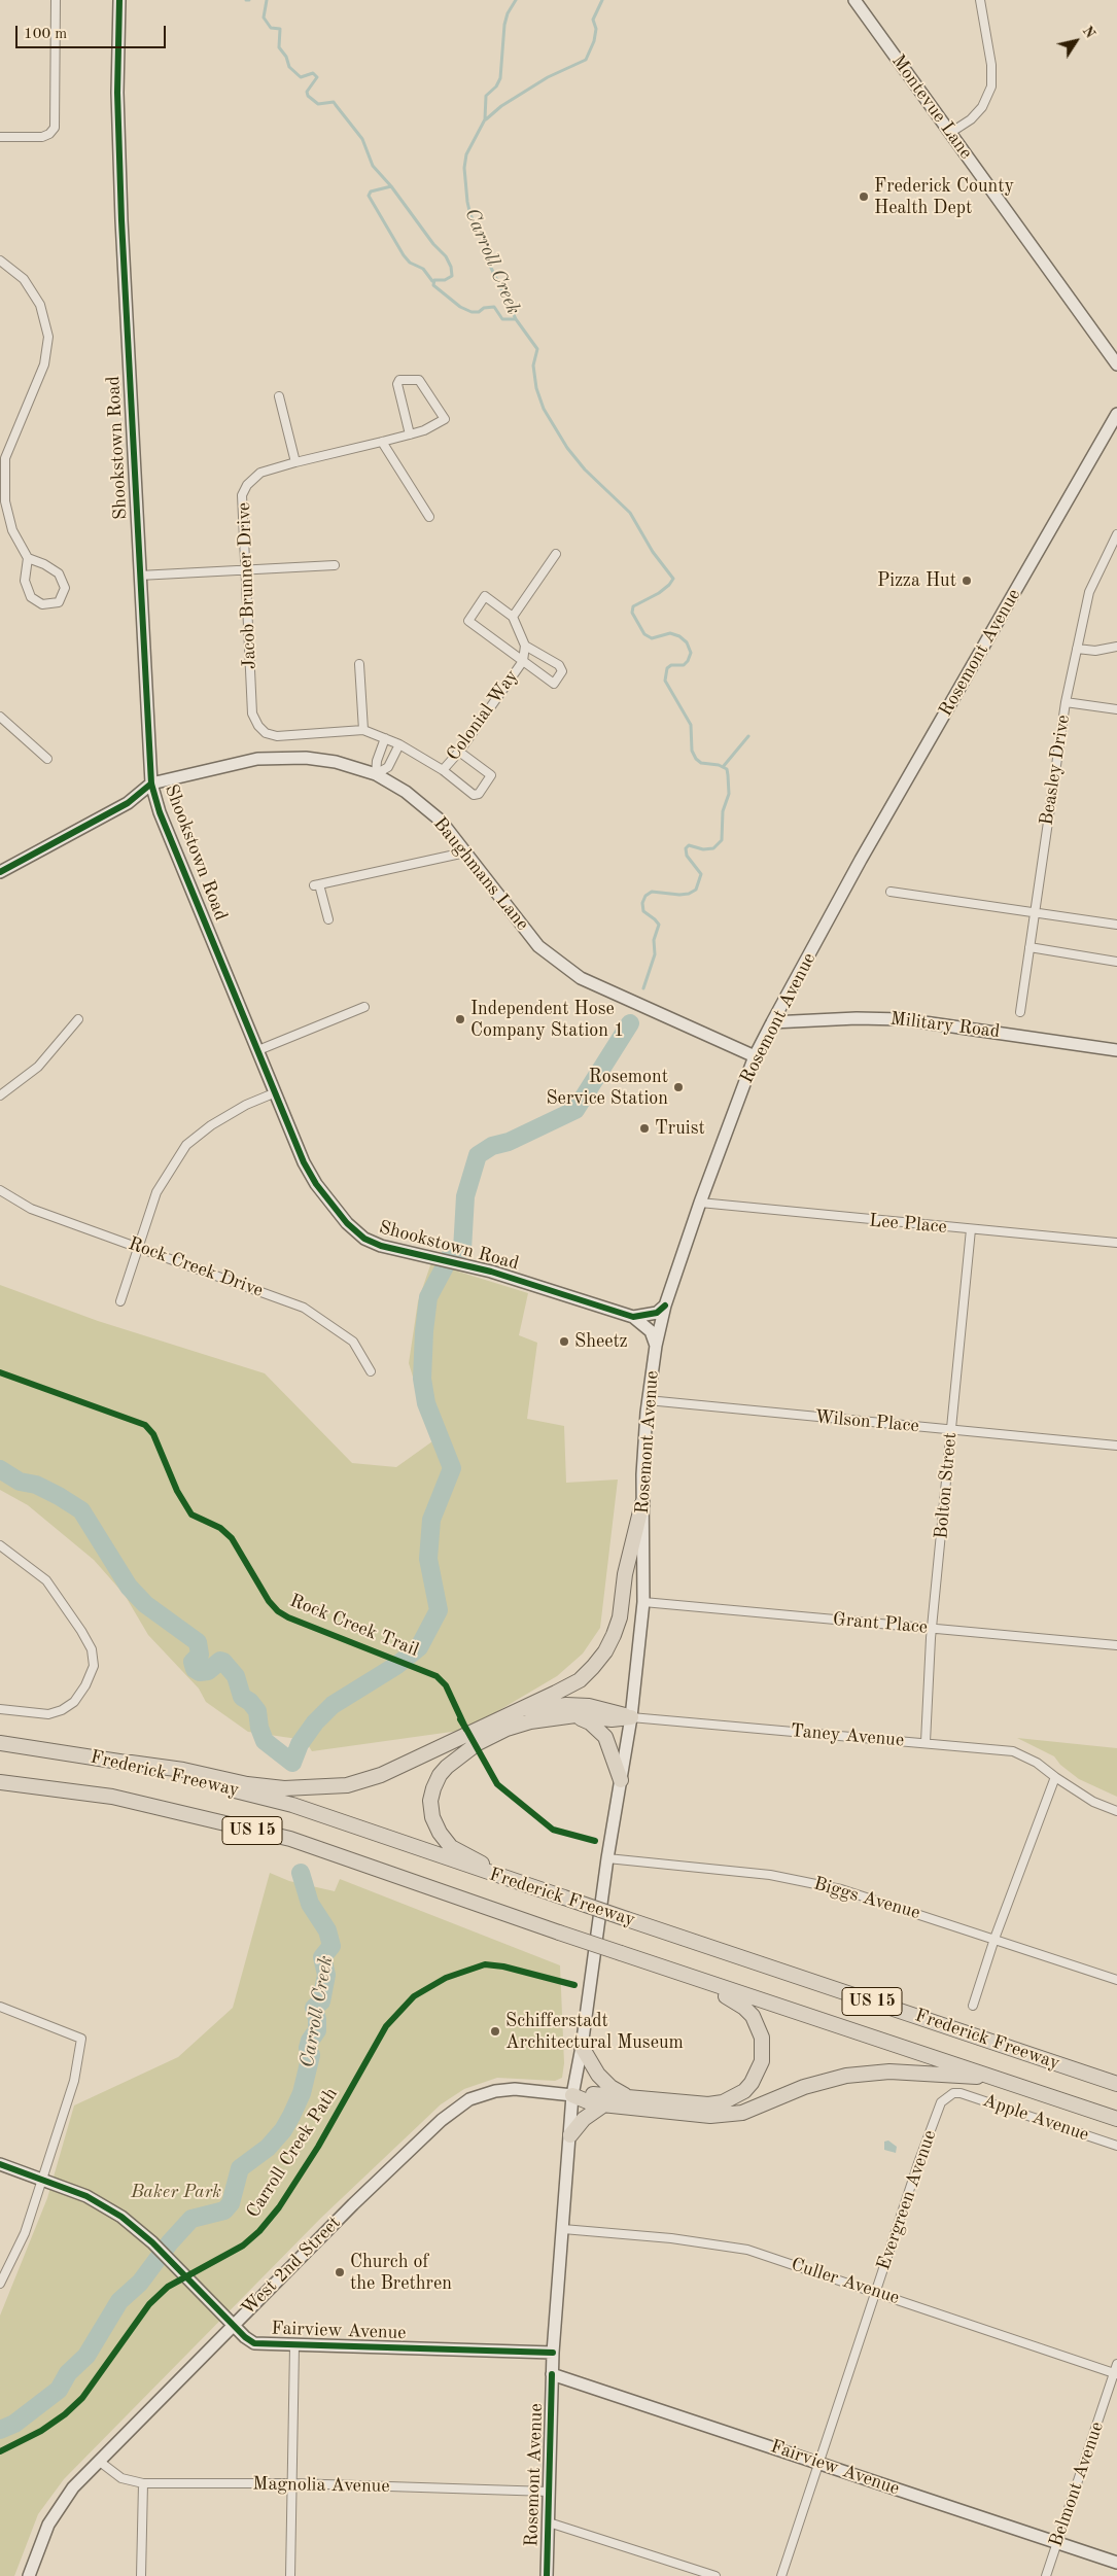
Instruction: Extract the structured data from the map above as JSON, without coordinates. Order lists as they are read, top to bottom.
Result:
{
  "streets": {
    "highway": ["Frederick Freeway", "US 15"],
    "street": [
      "Montevue Lane",
      "Shookstown Road",
      "Jacob Brunner Drive",
      "Rosemont Avenue",
      "Colonial Way",
      "Beasley Drive",
      "Baughmans Lane",
      "Military Road",
      "Lee Place",
      "Rock Creek Drive",
      "Wilson Place",
      "Bolton Street",
      "Grant Place",
      "Taney Avenue",
      "Biggs Avenue",
      "Apple Avenue",
      "Evergreen Avenue",
      "West 2nd Street",
      "Culler Avenue",
      "Fairview Avenue",
      "Belmont Avenue",
      "Magnolia Avenue"
    ],
    "cycle path": ["Rock Creek Trail", "Carroll Creek Path"]
  },
  "crossings": [
    ["Shookstown Road", "Rosemont Avenue"],
    ["Shookstown Road", "Baughmans Lane"],
    ["Jacob Brunner Drive", "Colonial Way"],
    ["Rosemont Avenue", "Baughmans Lane"],
    ["Rosemont Avenue", "Military Road"],
    ["Rosemont Avenue", "Lee Place"],
    ["Rosemont Avenue", "Wilson Place"],
    ["Rosemont Avenue", "Grant Place"],
    ["Rosemont Avenue", "Taney Avenue"],
    ["Rosemont Avenue", "Biggs Avenue"],
    ["Rosemont Avenue", "West 2nd Street"],
    ["Rosemont Avenue", "Culler Avenue"],
    ["Rosemont Avenue", "Fairview Avenue"],
    ["Rosemont Avenue", "Magnolia Avenue"],
    ["Lee Place", "Bolton Street"],
    ["Wilson Place", "Bolton Street"],
    ["Bolton Street", "Grant Place"],
    ["Bolton Street", "Taney Avenue"],
    ["Apple Avenue", "Evergreen Avenue"],
    ["Evergreen Avenue", "Culler Avenue"],
    ["Evergreen Avenue", "Fairview Avenue"],
    ["West 2nd Street", "Fairview Avenue"],
    ["West 2nd Street", "Magnolia Avenue"],
    ["Culler Avenue", "Belmont Avenue"],
    ["Fairview Avenue", "Belmont Avenue"]
  ],
  "water": ["Carroll Creek"],
  "parks": ["Baker Park"],
  "places": [
    "Frederick County Health Dept",
    "Pizza Hut",
    "Independent Hose Company Station 1",
    "Rosemont Service Station",
    "Truist",
    "Sheetz",
    "Schifferstadt Architectural Museum",
    "Church of the Brethren"
  ],
  "scale_bar": "100 m",
  "north": "top right"
}
